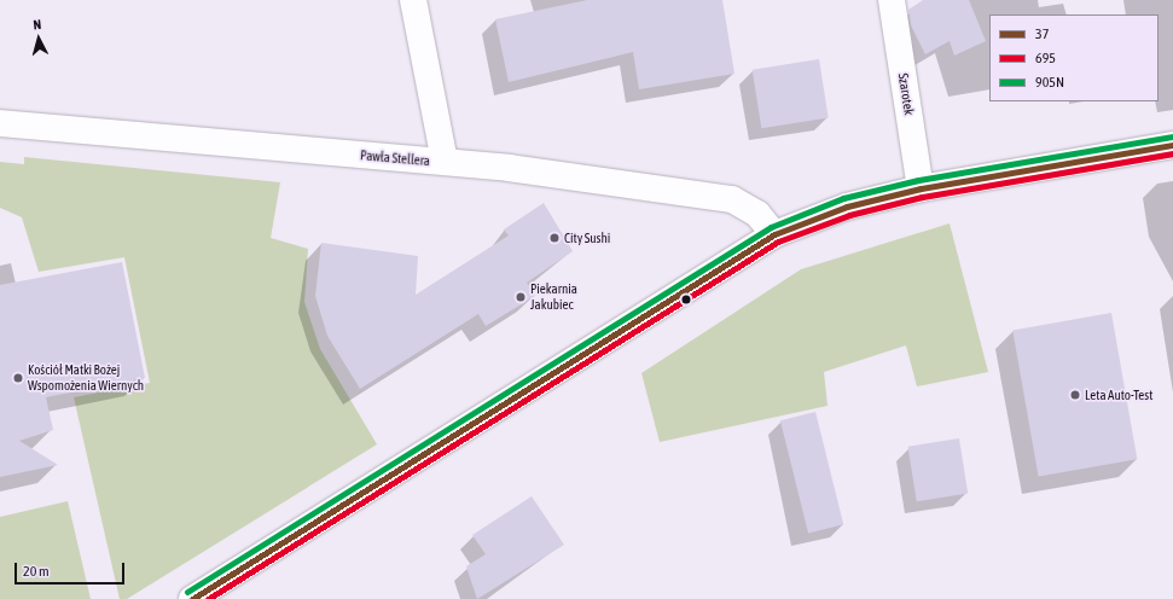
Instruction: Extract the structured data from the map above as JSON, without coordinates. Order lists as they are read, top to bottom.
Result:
{
  "streets": {
    "street": ["Szarotek", "Pawła Stellera"]
  },
  "places": [
    "City Sushi",
    "Piekarnia Jakubiec",
    "Kościół Matki Bożej Wspomożenia Wiernych",
    "Leta Auto-Test"
  ],
  "lines": ["transit line 905N", "transit line 37", "transit line 695"],
  "legend": ["37", "695", "905N"],
  "scale_bar": "20 m",
  "north": "top"
}
